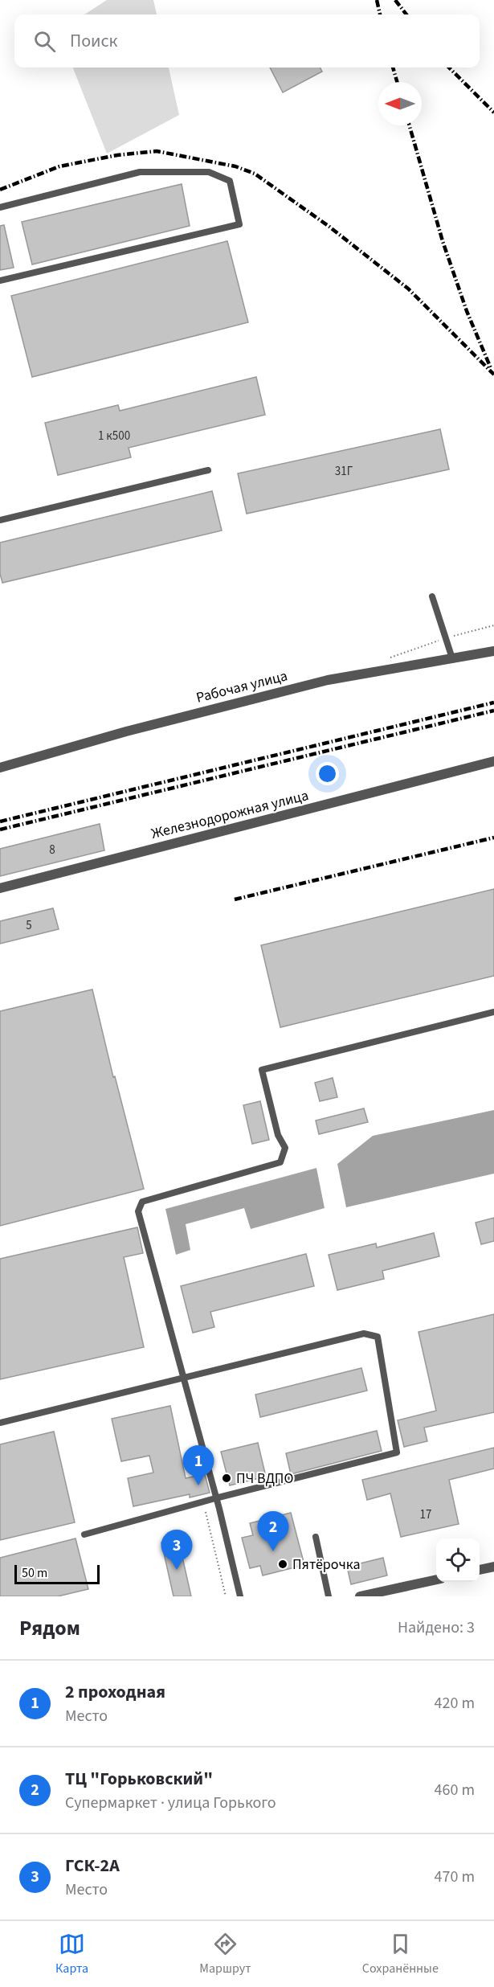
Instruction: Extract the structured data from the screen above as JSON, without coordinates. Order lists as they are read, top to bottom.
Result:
{
  "streets": {
    "street": ["Рабочая улица", "Железнодорожная улица"]
  },
  "places": ["ПЧ ВДПО", "Пятёрочка"],
  "house_numbers": [
    "1 к500",
    "31Г",
    "8",
    "5",
    "17"
  ],
  "scale_bar": "50 m",
  "north": "left",
  "page": {
    "search": "Поиск",
    "pins": ["1", "2", "3"],
    "scale": "50 m",
    "heading": ["Рядом", "Найдено: 3"],
    "list": [
      {
        "mark": "1",
        "name": "2 проходная",
        "note": "Место",
        "value": "420 m"
      },
      {
        "mark": "2",
        "name": "ТЦ \"Горьковский\"",
        "note": "Супермаркет · улица Горького",
        "value": "460 m"
      },
      {
        "mark": "3",
        "name": "ГСК-2А",
        "note": "Место",
        "value": "470 m"
      }
    ],
    "nav": ["Карта", "Маршрут", "Сохранённые"]
  }
}
